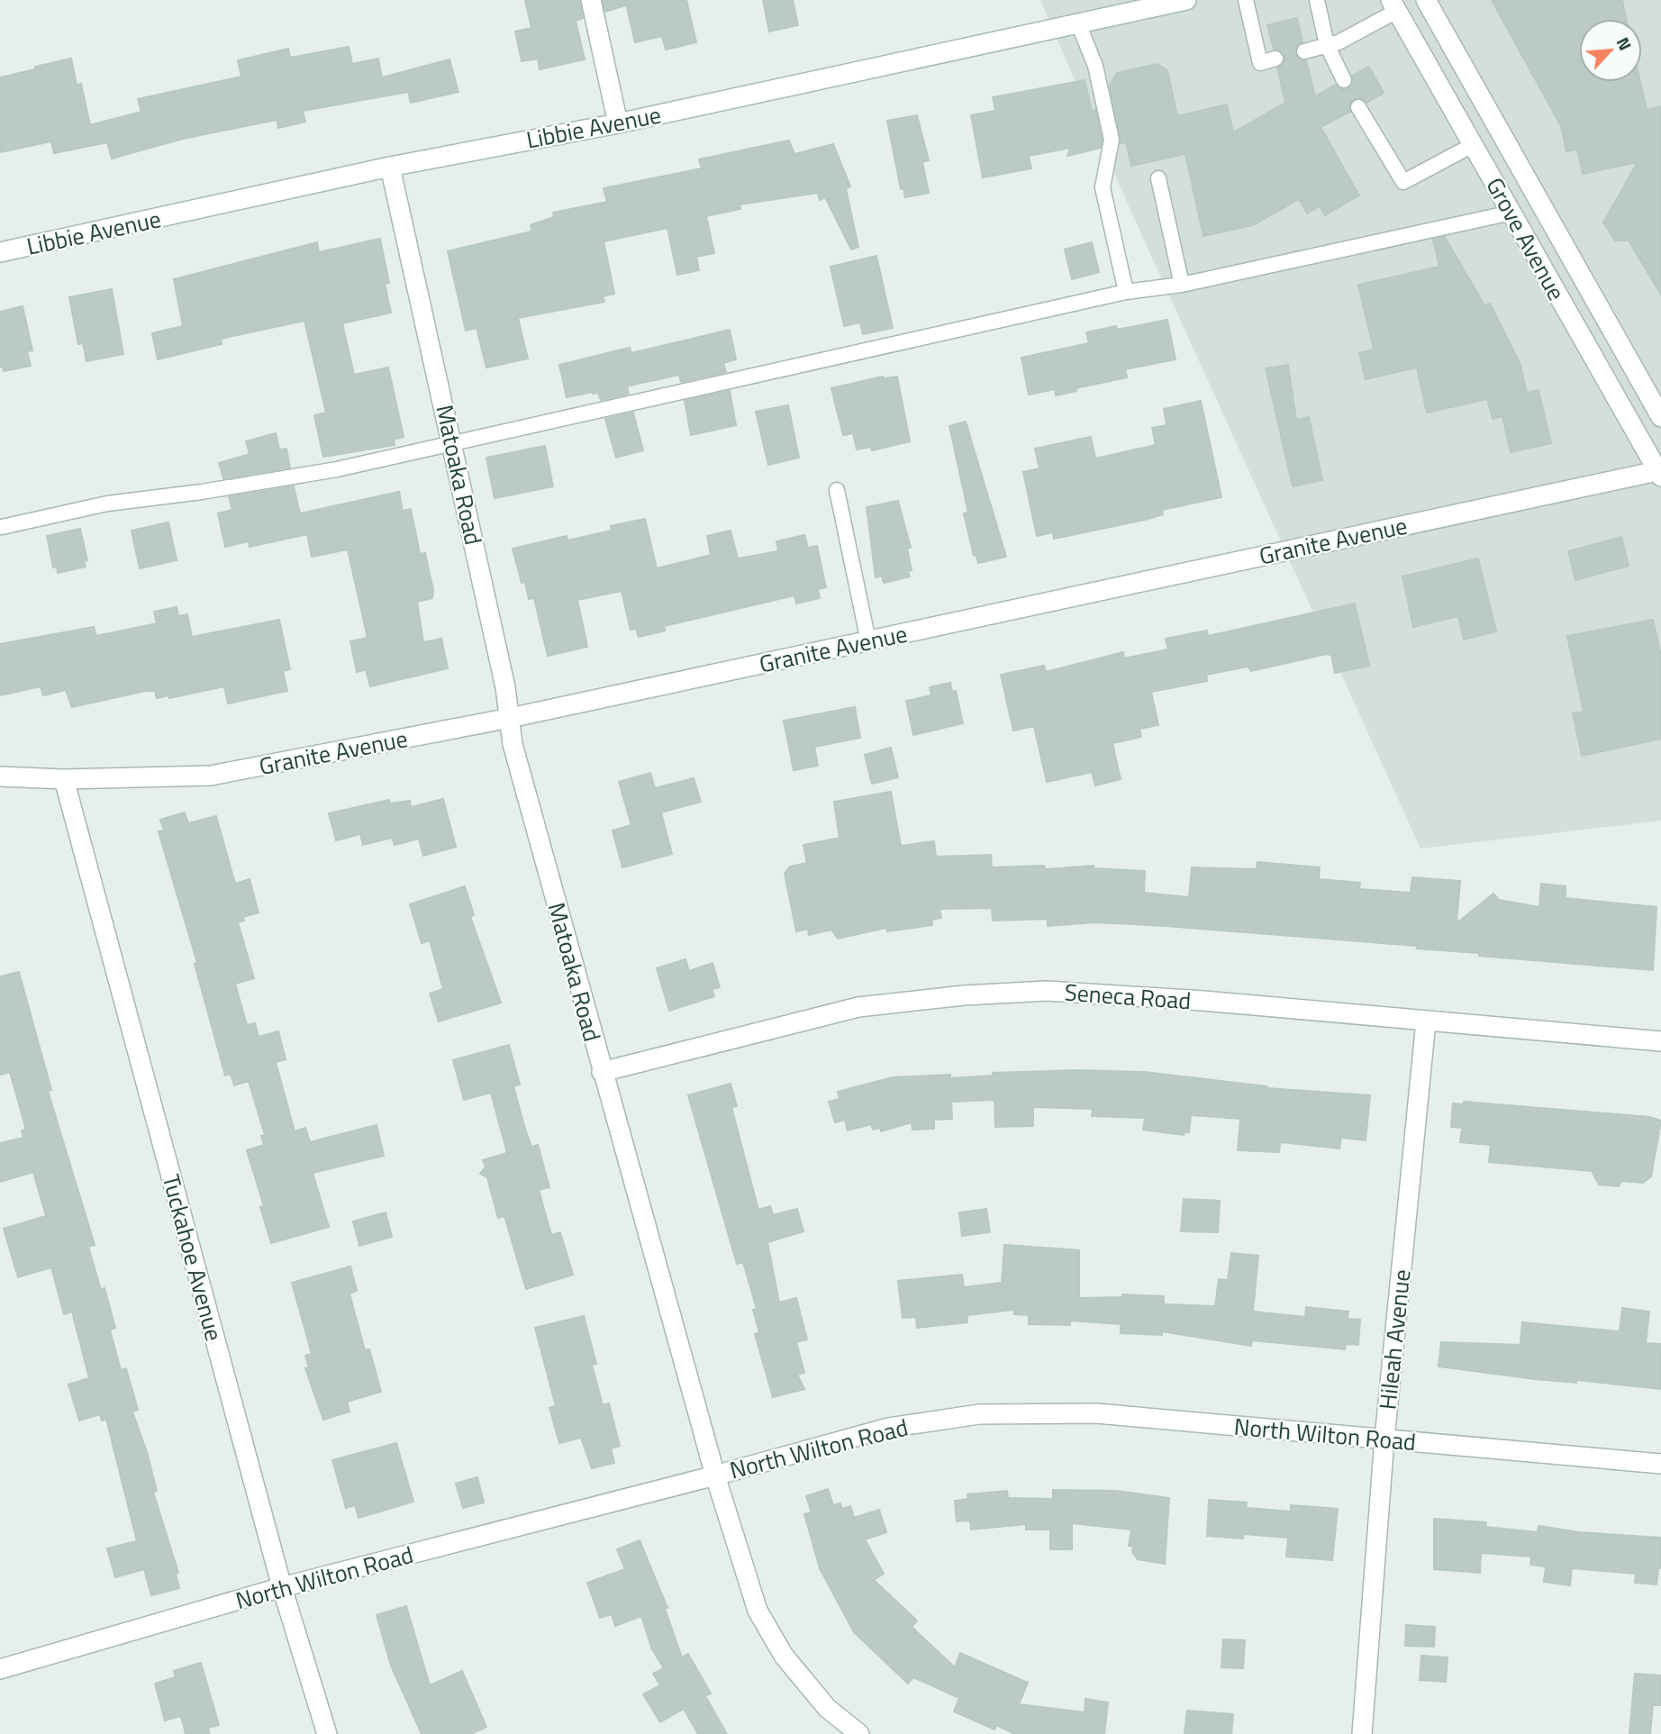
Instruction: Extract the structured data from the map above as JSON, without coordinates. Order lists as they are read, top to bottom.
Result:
{
  "streets": {
    "street": [
      "Libbie Avenue",
      "Grove Avenue",
      "Matoaka Road",
      "Granite Avenue",
      "Seneca Road",
      "Tuckahoe Avenue",
      "Hileah Avenue",
      "North Wilton Road"
    ]
  },
  "crossings": [
    ["Libbie Avenue", "Matoaka Road"],
    ["Grove Avenue", "Granite Avenue"],
    ["Matoaka Road", "Granite Avenue"],
    ["Matoaka Road", "Seneca Road"],
    ["Matoaka Road", "North Wilton Road"],
    ["Granite Avenue", "Tuckahoe Avenue"],
    ["Seneca Road", "Hileah Avenue"],
    ["Tuckahoe Avenue", "North Wilton Road"],
    ["Hileah Avenue", "North Wilton Road"]
  ],
  "north": "top right"
}
